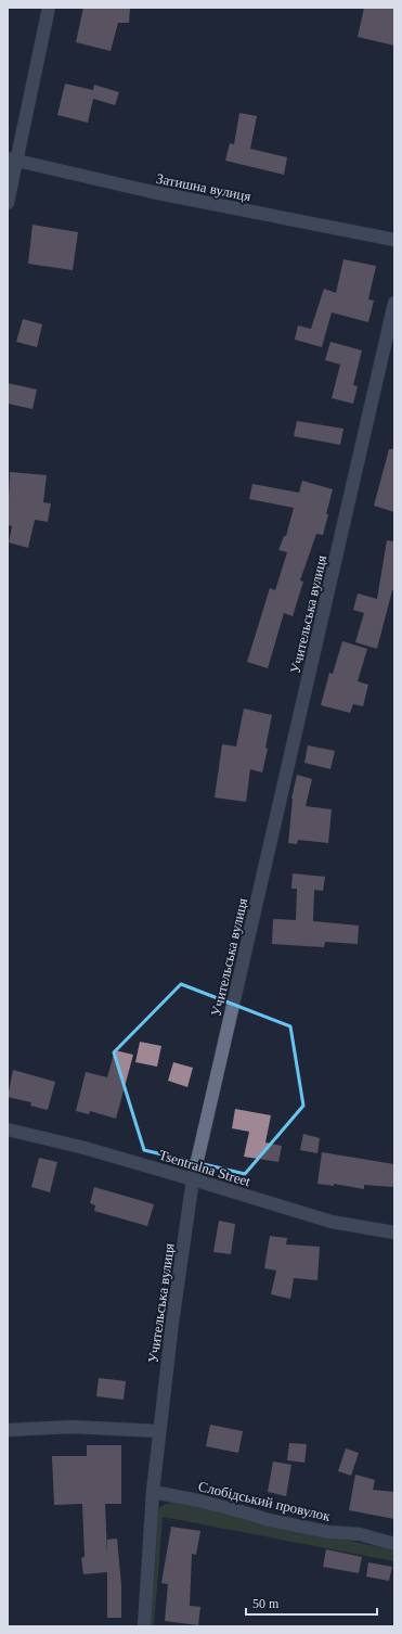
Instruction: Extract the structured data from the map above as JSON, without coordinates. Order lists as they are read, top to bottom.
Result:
{
  "streets": {
    "street": [
      "Затишна вулиця",
      "Учительська вулиця",
      "Tsentralna Street",
      "Слобідський провулок"
    ]
  },
  "crossings": [
    ["Учительська вулиця", "Tsentralna Street"],
    ["Учительська вулиця", "Слобідський провулок"]
  ],
  "scale_bar": "50 m"
}
